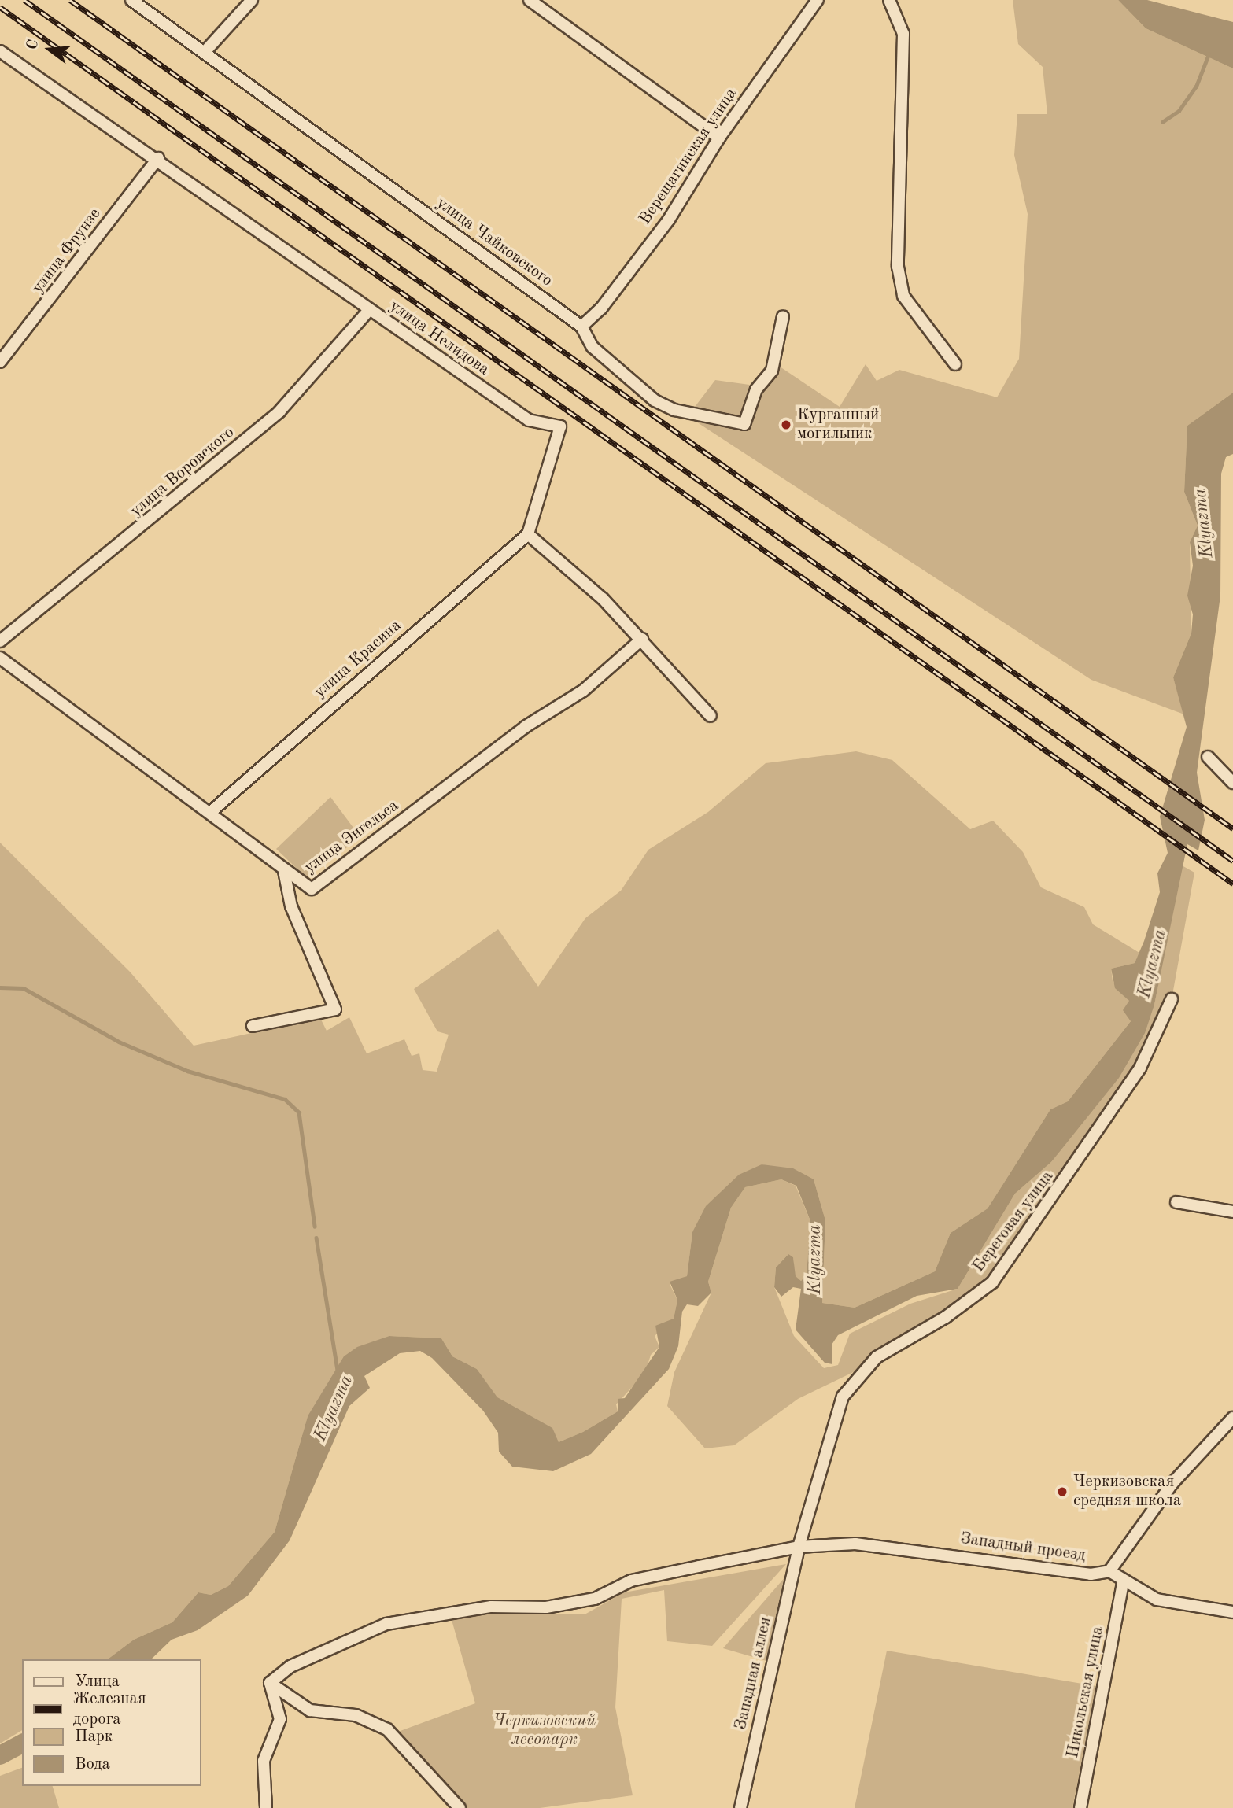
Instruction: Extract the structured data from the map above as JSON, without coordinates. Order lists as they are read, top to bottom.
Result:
{
  "streets": {
    "street": [
      "Верещагинская улица",
      "улица Чайковского",
      "улица Фрунзе",
      "улица Нелидова",
      "улица Воровского",
      "улица Красина",
      "улица Энгельса",
      "Береговая улица",
      "Западный проезд",
      "Западная аллея",
      "Никольская улица"
    ]
  },
  "crossings": [
    ["Верещагинская улица", "улица Чайковского"],
    ["улица Фрунзе", "улица Нелидова"],
    ["улица Нелидова", "улица Воровского"],
    ["улица Нелидова", "улица Красина"],
    ["улица Красина", "улица Энгельса"],
    ["Береговая улица", "Западный проезд"],
    ["Береговая улица", "Западная аллея"],
    ["Западный проезд", "Западная аллея"]
  ],
  "water": ["Klyazma"],
  "parks": ["Черкизовский лесопарк"],
  "places": ["Курганный могильник", "Черкизовская средняя школа"],
  "legend": [
    "Улица",
    "Железная дорога",
    "Парк",
    "Вода"
  ],
  "north": "left"
}
